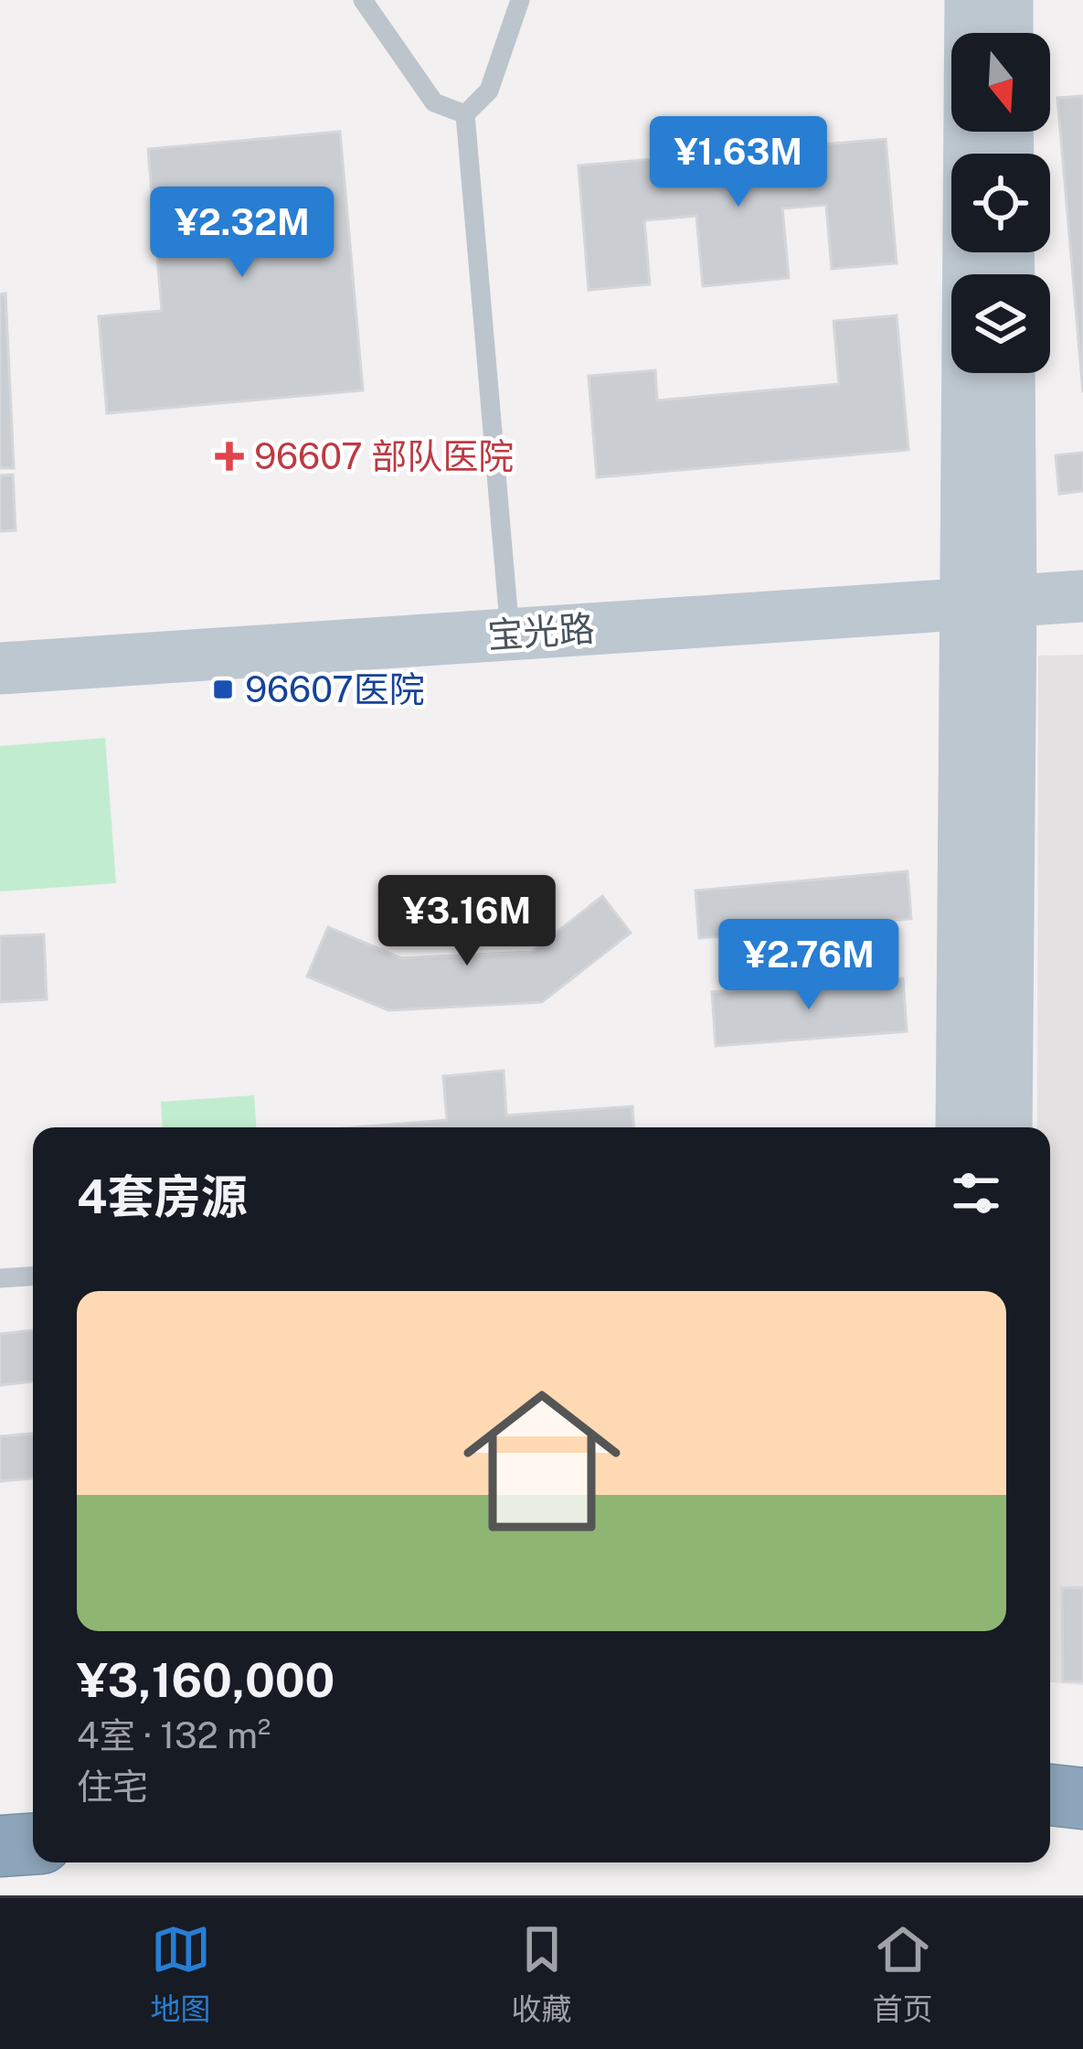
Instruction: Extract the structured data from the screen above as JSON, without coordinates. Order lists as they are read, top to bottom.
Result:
{
  "streets": {
    "street": ["宝光路"]
  },
  "places": {
    "health": ["96607 部队医院"],
    "transit": ["96607医院"]
  },
  "north": "bottom",
  "page": {
    "price": [
      "¥1.63M",
      "¥2.32M",
      "¥3.16M",
      "¥2.76M"
    ],
    "heading": "4套房源",
    "list": [
      {
        "name": "¥3,160,000",
        "note": "4室 · 132 m² · 住宅"
      }
    ],
    "tabs": ["地图", "收藏", "首页"]
  }
}
